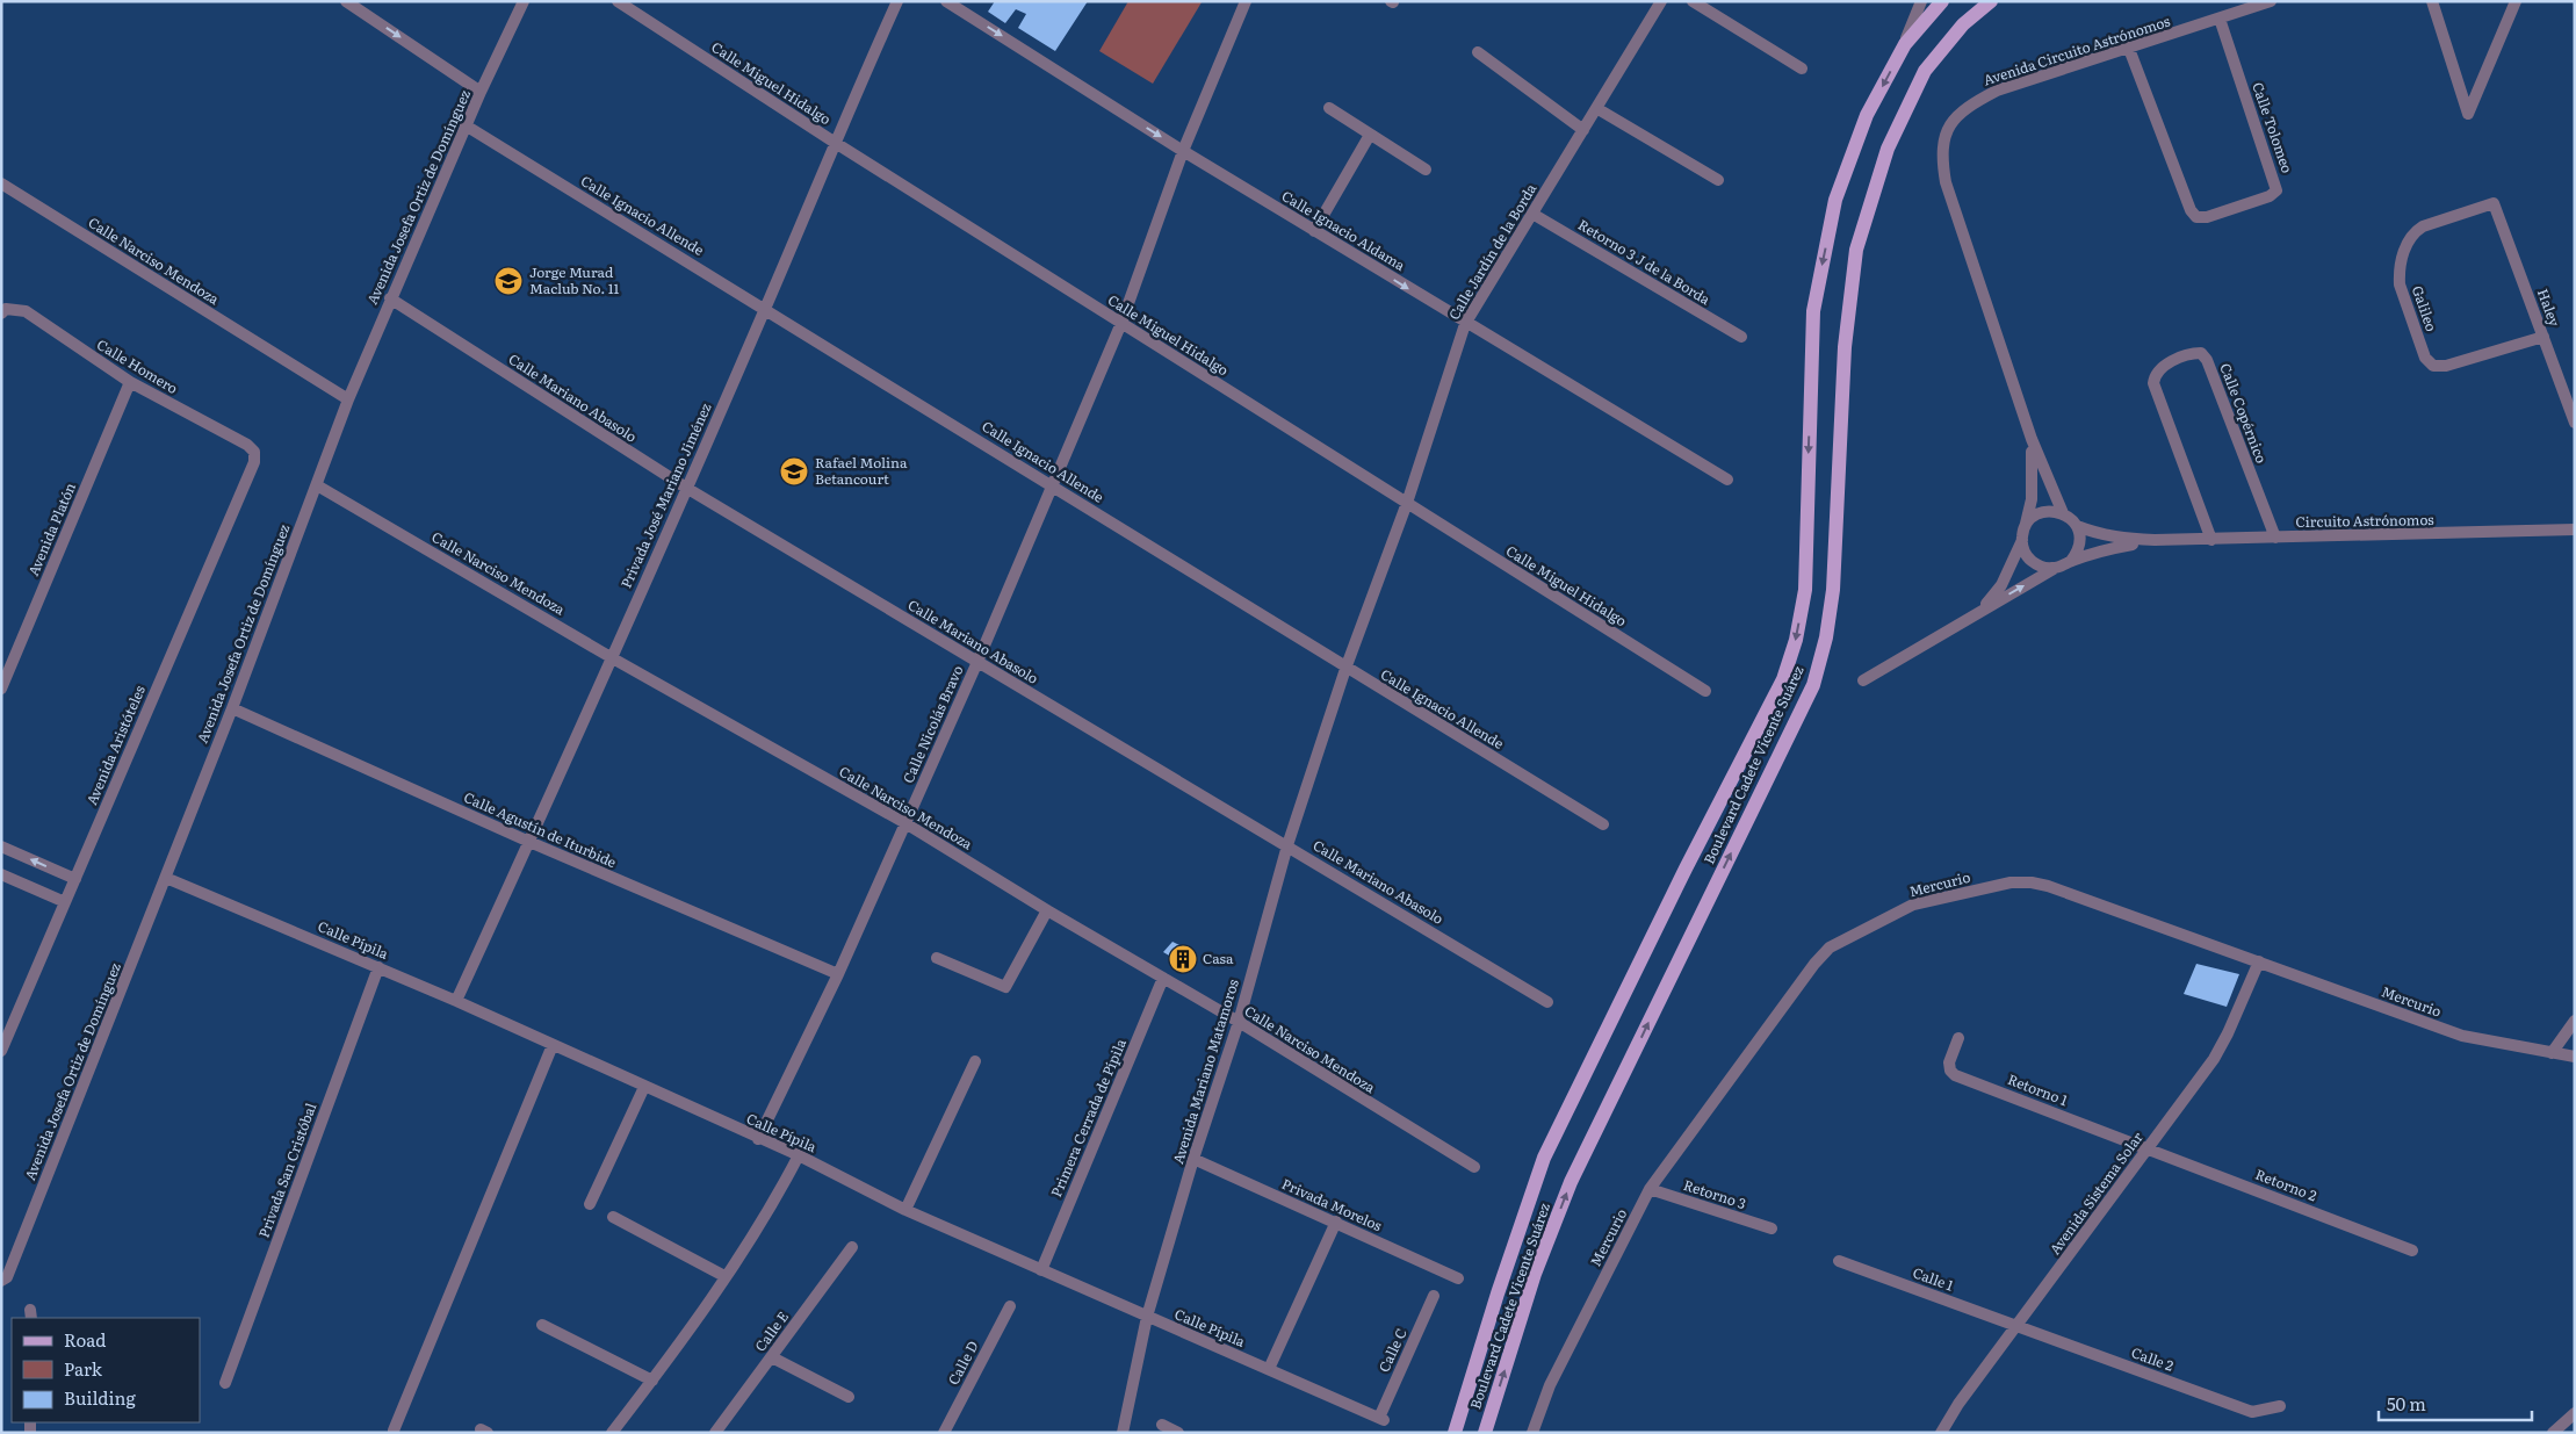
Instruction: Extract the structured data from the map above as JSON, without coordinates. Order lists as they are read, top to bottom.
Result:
{
  "streets": {
    "main road": ["Boulevard Cadete Vicente Suárez"],
    "street": [
      "Avenida Circuito Astrónomos",
      "Calle Miguel Hidalgo",
      "Calle Tolomeo",
      "Avenida Josefa Ortiz de Domínguez",
      "Calle Ignacio Allende",
      "Calle Ignacio Aldama",
      "Calle Jardín de la Borda",
      "Calle Narciso Mendoza",
      "Retorno 3 J de la Borda",
      "Haley",
      "Galileo",
      "Calle Homero",
      "Calle Mariano Abasolo",
      "Calle Copérnico",
      "Privada José Mariano Jiménez",
      "Circuito Astrónomos",
      "Avenida Platón",
      "Calle Nicolás Bravo",
      "Avenida Aristóteles",
      "Calle Agustín de Iturbide",
      "Mercurio",
      "Calle Pípila",
      "Avenida Mariano Matamoros",
      "Retorno 1",
      "Primera Cerrada de Pípila",
      "Privada San Cristóbal",
      "Retorno 2",
      "Avenida Sistema Solar",
      "Retorno 3",
      "Privada Morelos",
      "Calle 1",
      "Calle E",
      "Calle C",
      "Calle 2",
      "Calle D"
    ]
  },
  "crossings": [
    ["Avenida Circuito Astrónomos", "Calle Tolomeo"],
    ["Avenida Circuito Astrónomos", "Circuito Astrónomos"],
    ["Calle Miguel Hidalgo", "Calle Jardín de la Borda"],
    ["Calle Miguel Hidalgo", "Privada José Mariano Jiménez"],
    ["Calle Miguel Hidalgo", "Calle Nicolás Bravo"],
    ["Avenida Josefa Ortiz de Domínguez", "Calle Ignacio Allende"],
    ["Avenida Josefa Ortiz de Domínguez", "Calle Narciso Mendoza"],
    ["Avenida Josefa Ortiz de Domínguez", "Calle Mariano Abasolo"],
    ["Avenida Josefa Ortiz de Domínguez", "Calle Agustín de Iturbide"],
    ["Avenida Josefa Ortiz de Domínguez", "Calle Pípila"],
    ["Calle Ignacio Allende", "Calle Jardín de la Borda"],
    ["Calle Ignacio Allende", "Privada José Mariano Jiménez"],
    ["Calle Ignacio Allende", "Calle Nicolás Bravo"],
    ["Calle Ignacio Allende", "Avenida Mariano Matamoros"],
    ["Calle Ignacio Aldama", "Calle Jardín de la Borda"],
    ["Calle Ignacio Aldama", "Calle Nicolás Bravo"],
    ["Calle Jardín de la Borda", "Retorno 3 J de la Borda"],
    ["Calle Jardín de la Borda", "Avenida Mariano Matamoros"],
    ["Calle Narciso Mendoza", "Privada José Mariano Jiménez"],
    ["Calle Narciso Mendoza", "Calle Nicolás Bravo"],
    ["Calle Narciso Mendoza", "Avenida Mariano Matamoros"],
    ["Calle Narciso Mendoza", "Primera Cerrada de Pípila"],
    ["Haley", "Galileo"],
    ["Calle Homero", "Avenida Platón"],
    ["Calle Homero", "Avenida Aristóteles"],
    ["Calle Mariano Abasolo", "Privada José Mariano Jiménez"],
    ["Calle Mariano Abasolo", "Calle Nicolás Bravo"],
    ["Calle Mariano Abasolo", "Avenida Mariano Matamoros"],
    ["Calle Copérnico", "Circuito Astrónomos"],
    ["Privada José Mariano Jiménez", "Calle Agustín de Iturbide"],
    ["Privada José Mariano Jiménez", "Calle Pípila"],
    ["Calle Nicolás Bravo", "Calle Agustín de Iturbide"],
    ["Calle Nicolás Bravo", "Calle Pípila"],
    ["Mercurio", "Avenida Sistema Solar"],
    ["Mercurio", "Retorno 3"],
    ["Calle Pípila", "Avenida Mariano Matamoros"],
    ["Calle Pípila", "Primera Cerrada de Pípila"],
    ["Calle Pípila", "Privada San Cristóbal"],
    ["Calle Pípila", "Calle C"],
    ["Avenida Mariano Matamoros", "Privada Morelos"],
    ["Retorno 1", "Retorno 2"],
    ["Retorno 1", "Avenida Sistema Solar"],
    ["Retorno 2", "Avenida Sistema Solar"],
    ["Avenida Sistema Solar", "Calle 1"],
    ["Avenida Sistema Solar", "Calle 2"],
    ["Calle 1", "Calle 2"]
  ],
  "one_way": ["Calle Ignacio Aldama"],
  "places": {
    "school or university": ["Jorge Murad Maclub No. 11", "Rafael Molina Betancourt"],
    "building": ["Casa"]
  },
  "legend": ["Road", "Park", "Building"],
  "scale_bar": "50 m"
}
